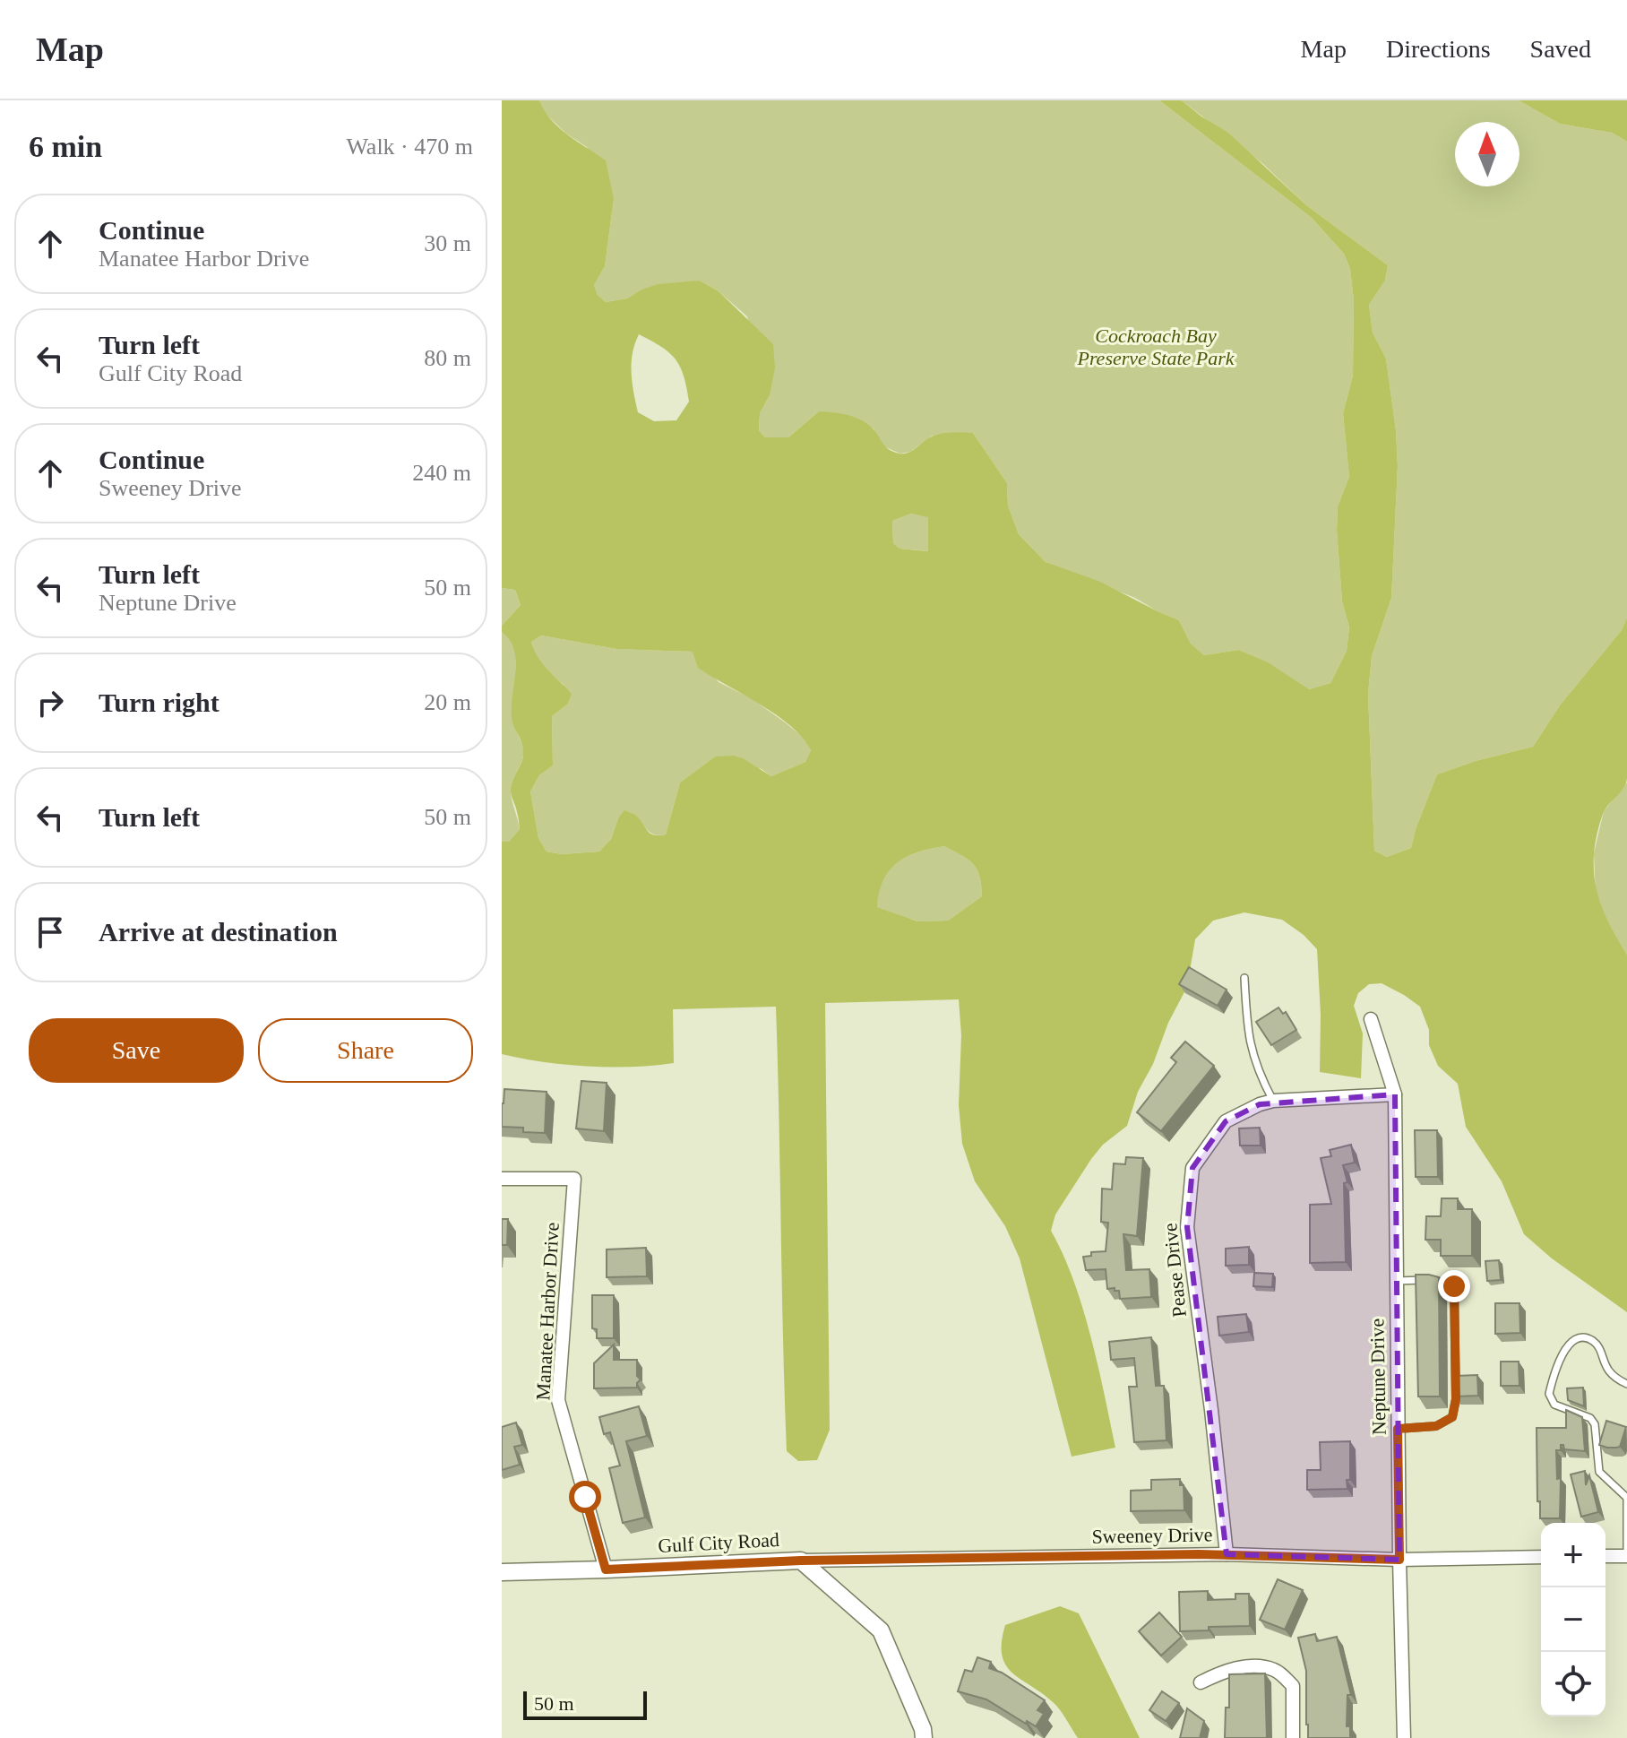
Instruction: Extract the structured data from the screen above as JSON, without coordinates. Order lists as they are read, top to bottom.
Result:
{
  "streets": {
    "street": [
      "Pease Drive",
      "Manatee Harbor Drive",
      "Neptune Drive",
      "Sweeney Drive",
      "Gulf City Road"
    ]
  },
  "crossings": [
    ["Pease Drive", "Neptune Drive"],
    ["Pease Drive", "Sweeney Drive"],
    ["Manatee Harbor Drive", "Gulf City Road"],
    ["Neptune Drive", "Sweeney Drive"],
    ["Sweeney Drive", "Gulf City Road"]
  ],
  "parks": ["Cockroach Bay Preserve State Park"],
  "scale_bar": "50 m",
  "north": "top",
  "page": {
    "header": "Map",
    "nav": ["Map", "Directions", "Saved"],
    "heading": ["6 min", "Walk · 470 m"],
    "list": [
      ["Continue", "Manatee Harbor Drive", "30 m"],
      ["Turn left", "Gulf City Road", "80 m"],
      ["Continue", "Sweeney Drive", "240 m"],
      ["Turn left", "Neptune Drive", "50 m"],
      ["Turn right", "20 m"],
      ["Turn left", "50 m"],
      "Arrive at destination"
    ],
    "buttons": ["Save", "Share"],
    "map_buttons": ["+", "−"],
    "scale": "50 m"
  }
}
